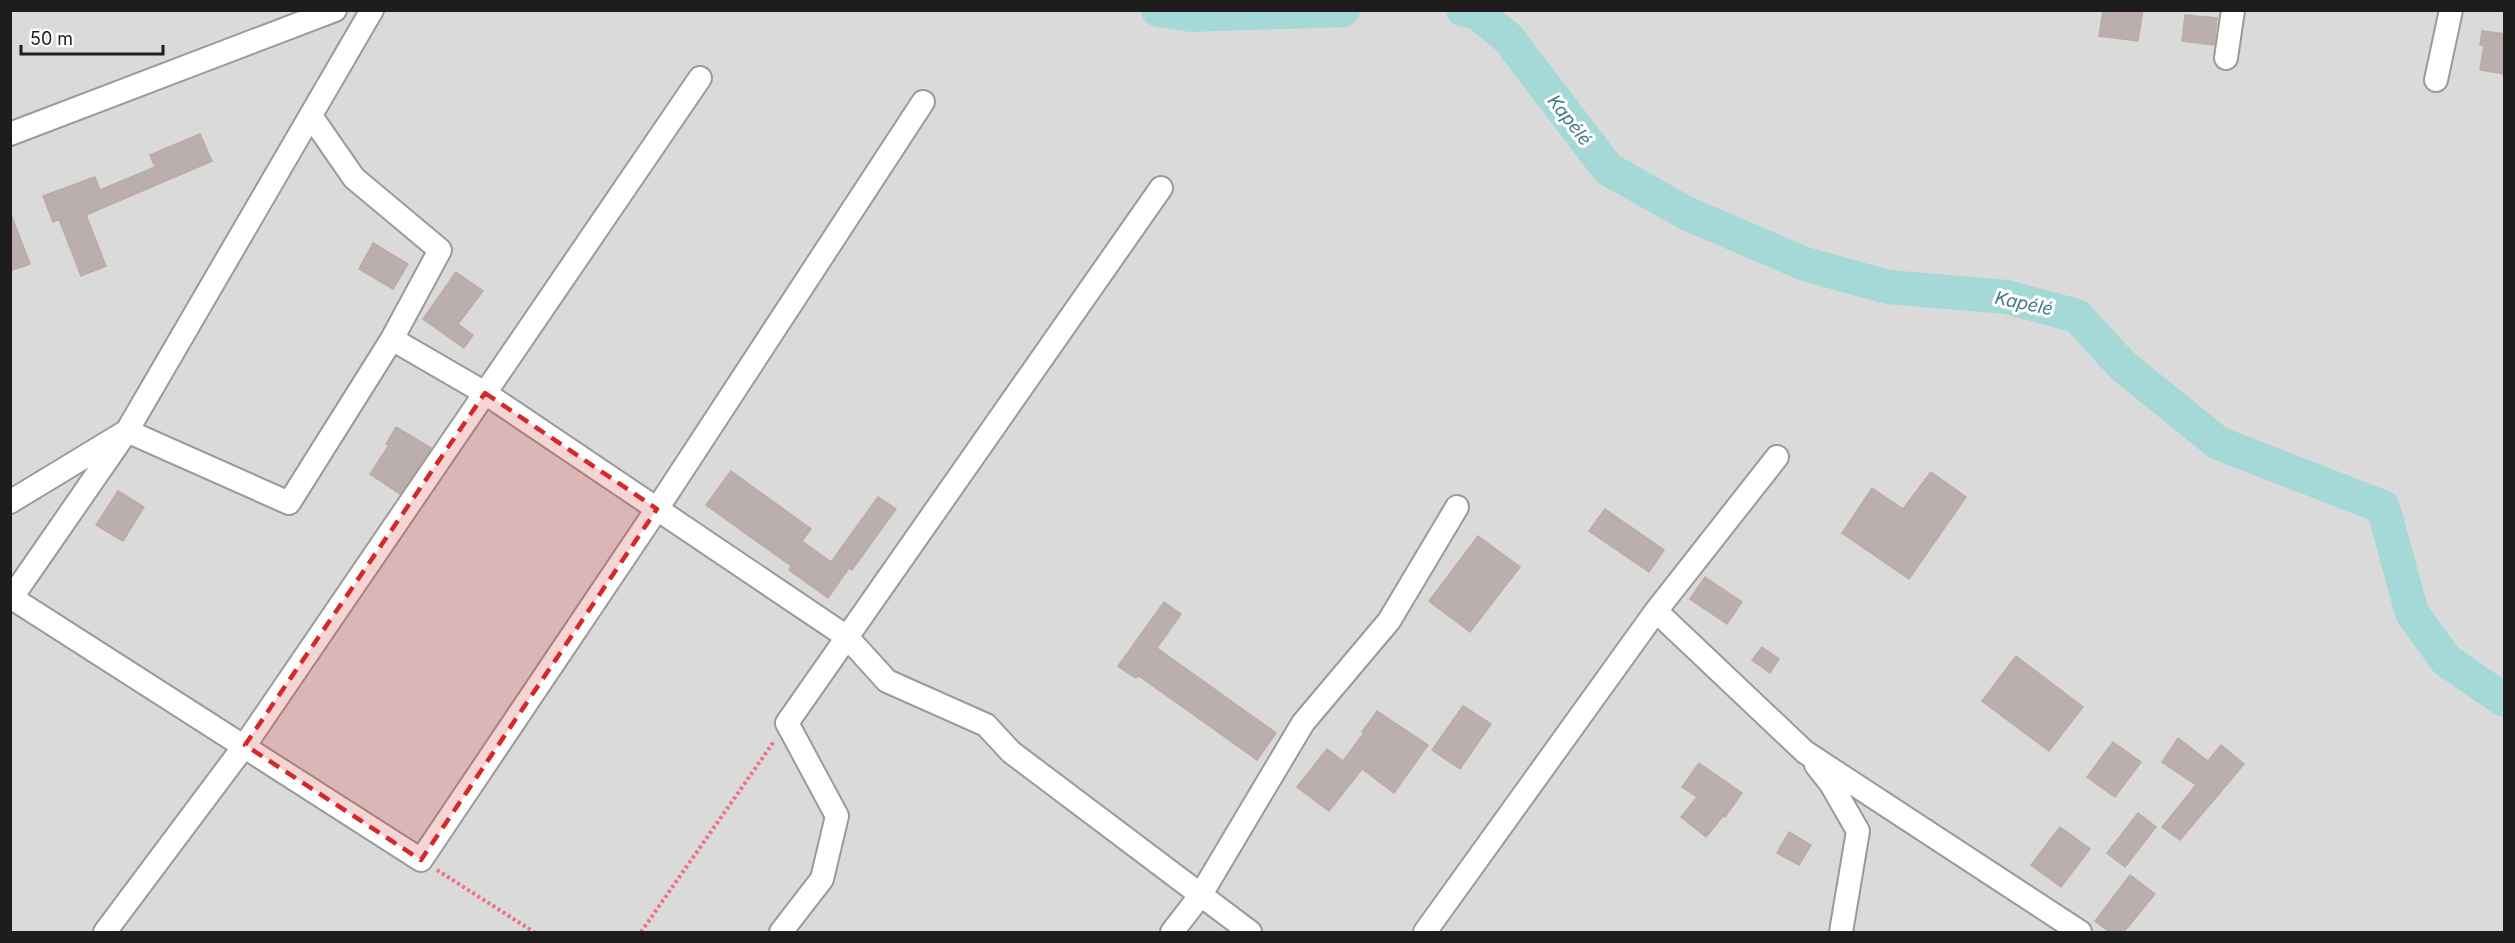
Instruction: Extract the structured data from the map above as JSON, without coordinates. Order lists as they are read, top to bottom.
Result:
{
  "water": ["Kapélé"],
  "scale_bar": "50 m"
}
